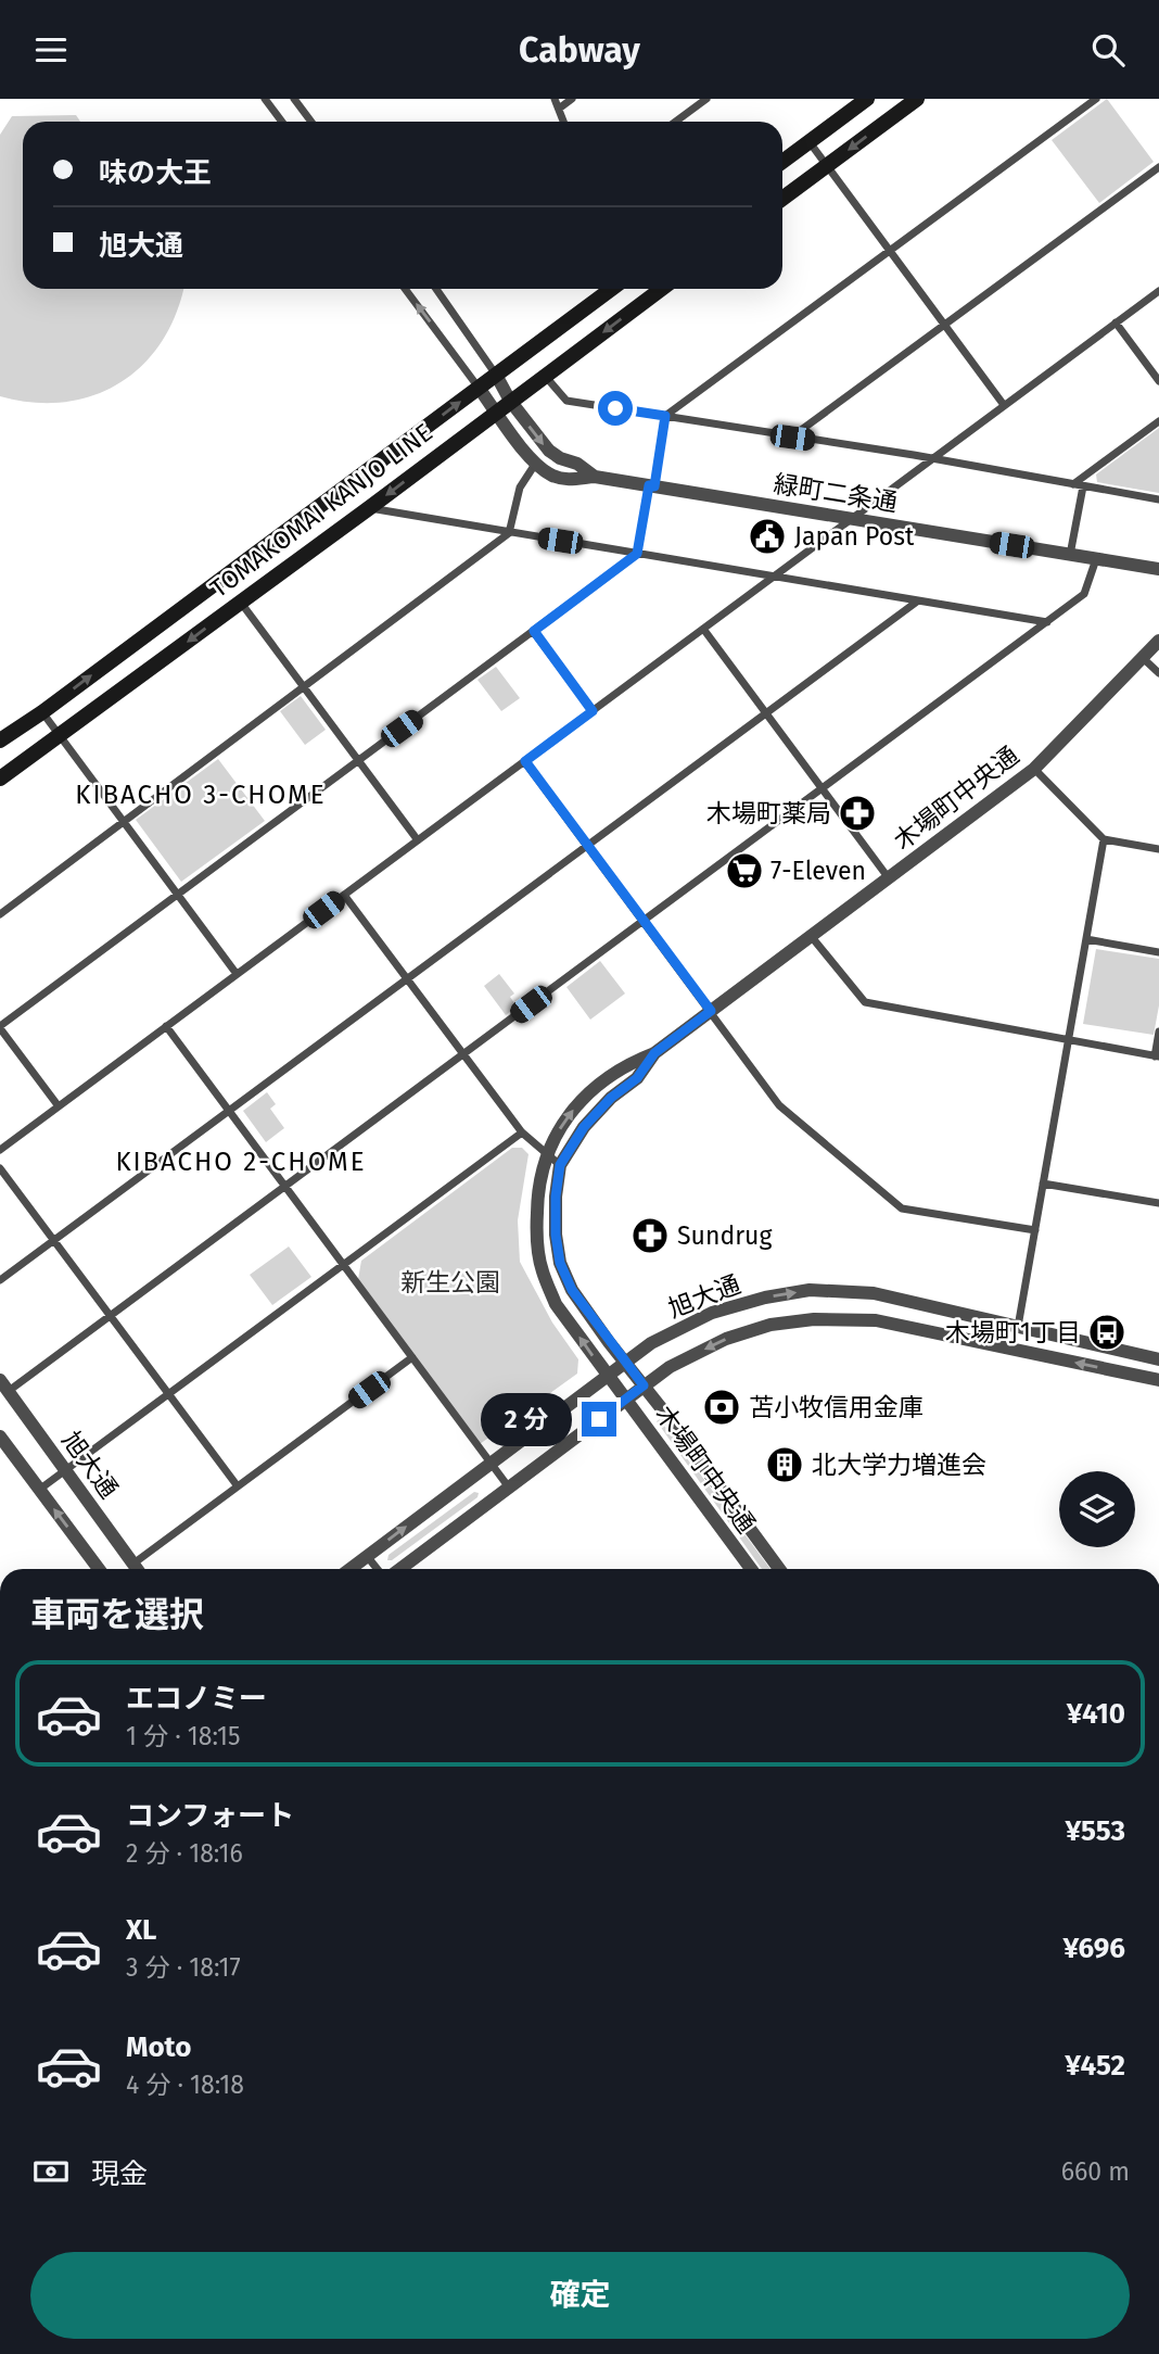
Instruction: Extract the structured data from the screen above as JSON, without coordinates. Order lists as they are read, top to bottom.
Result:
{
  "streets": {
    "main road": ["TOMAKOMAI KANJO LINE"],
    "street": ["緑町二条通", "木場町中央通", "旭大通"]
  },
  "crossings": [
    ["緑町二条通", "TOMAKOMAI KANJO LINE"],
    ["木場町中央通", "旭大通"]
  ],
  "districts": ["KIBACHO 3-CHOME", "KIBACHO 2-CHOME"],
  "parks": ["新生公園"],
  "places": {
    "public building": ["Japan Post"],
    "pharmacy": ["木場町薬局", "Sundrug"],
    "supermarket": ["7-Eleven"],
    "bus stop": ["木場町1丁目"],
    "bank": ["苫小牧信用金庫"],
    "building": ["北大学力増進会"]
  },
  "page": {
    "header": "Cabway",
    "banner": ["味の大王", "旭大通"],
    "bubble": "2 分",
    "heading": "車両を選択",
    "list": [
      {
        "name": "エコノミー",
        "note": "1 分 · 18:15",
        "value": "¥410"
      },
      {
        "name": "コンフォート",
        "note": "2 分 · 18:16",
        "value": "¥553"
      },
      {
        "name": "XL",
        "note": "3 分 · 18:17",
        "value": "¥696"
      },
      {
        "name": "Moto",
        "note": "4 分 · 18:18",
        "value": "¥452"
      }
    ],
    "pay": ["現金", "660 m"],
    "buttons": "確定"
  }
}
